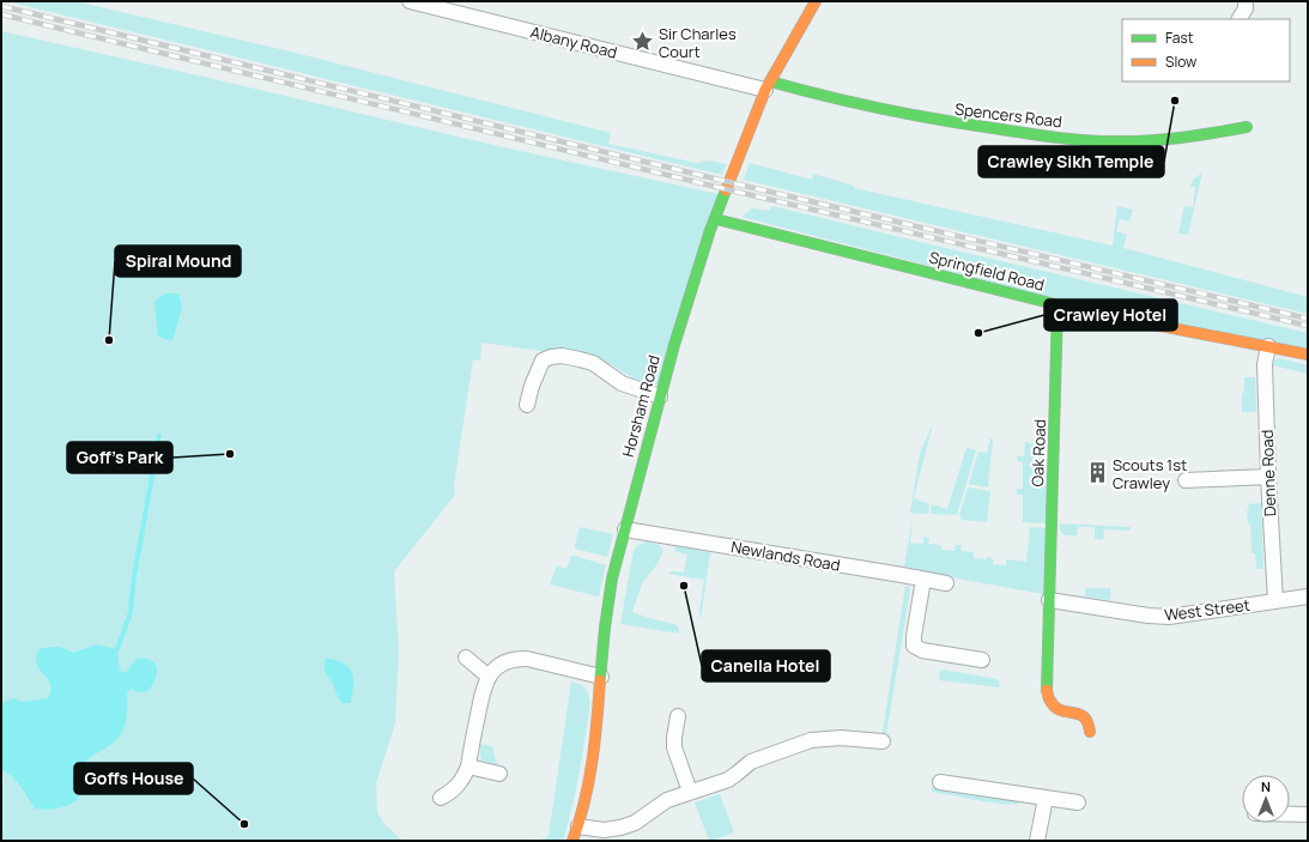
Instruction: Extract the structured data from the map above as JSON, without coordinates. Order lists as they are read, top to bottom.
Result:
{
  "streets": {
    "street": [
      "Albany Road",
      "Spencers Road",
      "Springfield Road",
      "Horsham Road",
      "Oak Road",
      "Denne Road",
      "Newlands Road",
      "West Street"
    ]
  },
  "crossings": [
    ["Albany Road", "Spencers Road"],
    ["Albany Road", "Horsham Road"],
    ["Spencers Road", "Horsham Road"],
    ["Springfield Road", "Horsham Road"],
    ["Springfield Road", "Oak Road"],
    ["Springfield Road", "Denne Road"],
    ["Horsham Road", "Newlands Road"],
    ["Oak Road", "West Street"],
    ["Denne Road", "West Street"]
  ],
  "places": {
    "place": ["Sir Charles Court"],
    "other": [
      "Crawley Sikh Temple",
      "Crawley Hotel",
      "Spiral Mound",
      "Goff's Park",
      "Canella Hotel",
      "Goffs House"
    ],
    "building": ["Scouts 1st Crawley"]
  },
  "legend": ["Fast", "Slow"],
  "north": "top"
}
